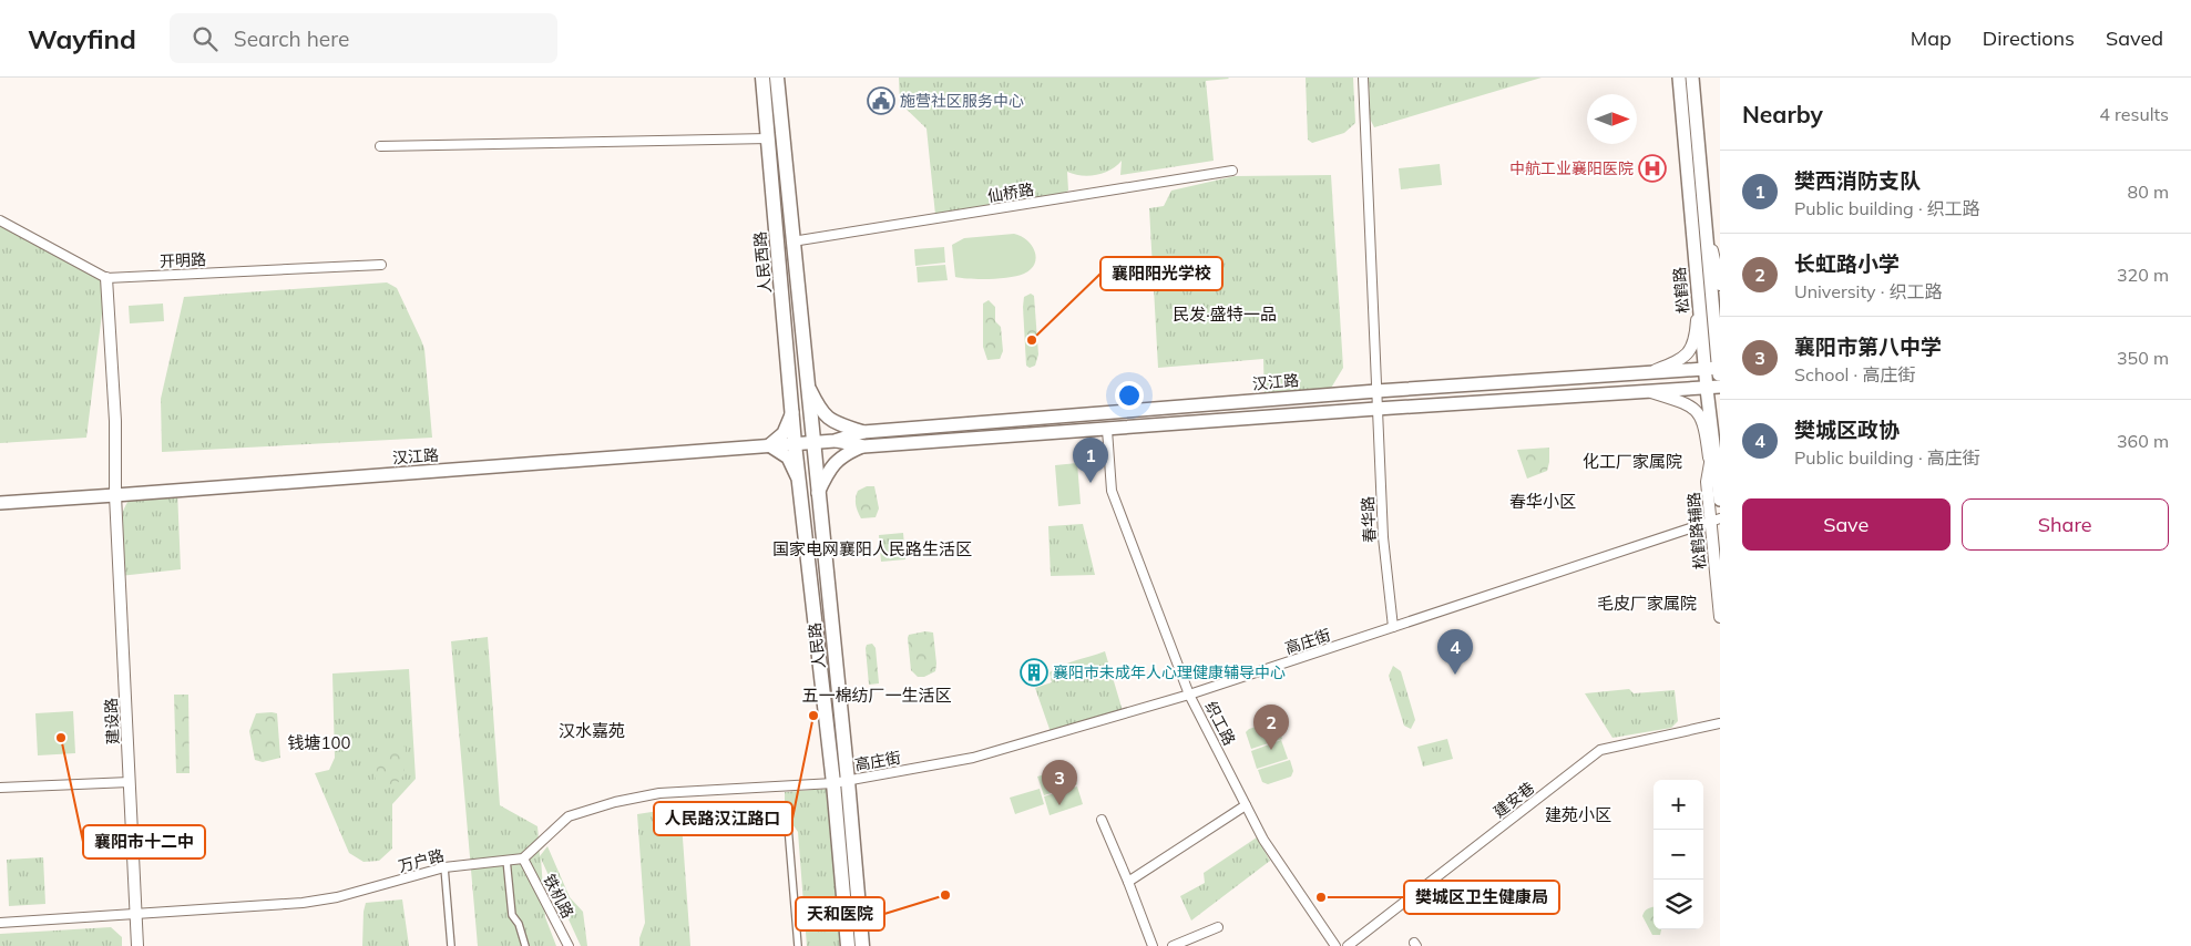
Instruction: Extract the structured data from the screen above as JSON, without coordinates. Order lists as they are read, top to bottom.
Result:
{
  "streets": {
    "main road": [
      "人民西路",
      "松鹤路",
      "汉江路",
      "人民路"
    ],
    "street": [
      "仙桥路",
      "开明路",
      "春华路",
      "松鹤路辅路",
      "高庄街",
      "建设路",
      "织工路",
      "建安巷",
      "万户路",
      "铁机路"
    ]
  },
  "crossings": [
    ["仙桥路", "人民西路"],
    ["开明路", "建设路"],
    ["人民西路", "汉江路"],
    ["人民西路", "人民路"],
    ["松鹤路", "汉江路"],
    ["松鹤路", "松鹤路辅路"],
    ["汉江路", "春华路"],
    ["汉江路", "人民路"],
    ["汉江路", "建设路"],
    ["汉江路", "织工路"],
    ["春华路", "高庄街"],
    ["松鹤路辅路", "高庄街"],
    ["高庄街", "人民路"],
    ["高庄街", "织工路"],
    ["建设路", "万户路"],
    ["万户路", "铁机路"]
  ],
  "districts": [
    "民发·盛特一品",
    "化工厂家属院",
    "春华小区",
    "国家电网襄阳人民路生活区",
    "毛皮厂家属院",
    "五一棉纺厂一生活区",
    "汉水嘉苑",
    "钱塘100",
    "建苑小区"
  ],
  "places": {
    "public building": ["施营社区服务中心"],
    "hospital": ["中航工业襄阳医院"],
    "other": [
      "襄阳阳光学校",
      "人民路汉江路口",
      "襄阳市十二中",
      "天和医院",
      "樊城区卫生健康局"
    ],
    "building": ["襄阳市未成年人心理健康辅导中心"]
  },
  "north": "right",
  "page": {
    "header": "Wayfind",
    "search": "Search here",
    "nav": ["Map", "Directions", "Saved"],
    "heading": ["Nearby", "4 results"],
    "list": [
      {
        "mark": "1",
        "name": "樊西消防支队",
        "note": "Public building · 织工路",
        "value": "80 m"
      },
      {
        "mark": "2",
        "name": "长虹路小学",
        "note": "University · 织工路",
        "value": "320 m"
      },
      {
        "mark": "3",
        "name": "襄阳市第八中学",
        "note": "School · 高庄街",
        "value": "350 m"
      },
      {
        "mark": "4",
        "name": "樊城区政协",
        "note": "Public building · 高庄街",
        "value": "360 m"
      }
    ],
    "pins": [
      "1",
      "4",
      "2",
      "3"
    ],
    "buttons": ["Save", "Share"],
    "map_buttons": ["+", "−"]
  }
}
